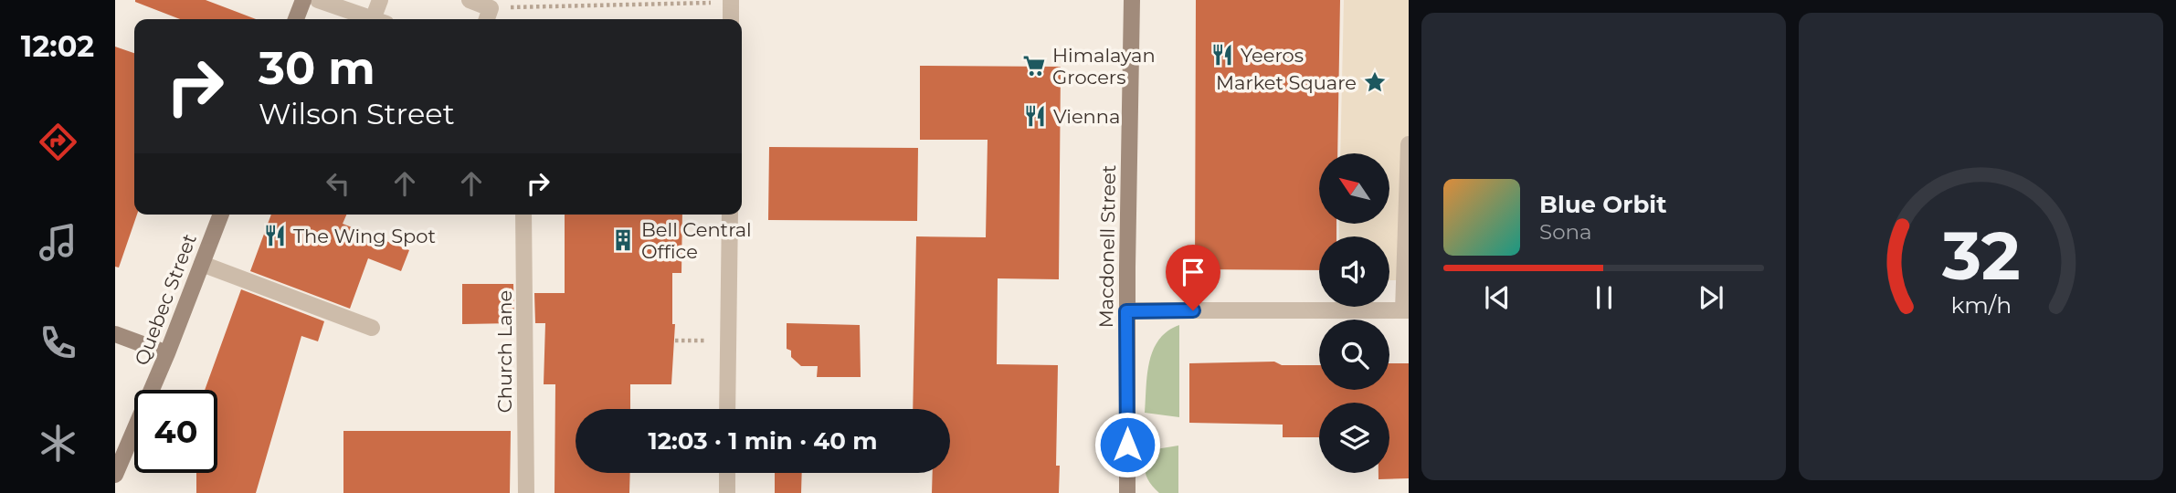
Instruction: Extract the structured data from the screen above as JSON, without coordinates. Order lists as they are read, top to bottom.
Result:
{
  "streets": {
    "street": ["Macdonell Street", "Quebec Street", "Church Lane"]
  },
  "places": {
    "restaurant": ["Yeeros", "Vienna", "The Wing Spot"],
    "supermarket": ["Himalayan Grocers"],
    "place": ["Market Square"],
    "building": ["Bell Central Office"]
  },
  "north": "top left",
  "page": {
    "tabs": "12:02",
    "turn": ["30 m", "Wilson Street"],
    "song": ["Blue Orbit", "Sona"],
    "limit": "40",
    "trip": "12:03 · 1 min · 40 m",
    "gauge": ["32", "km/h"]
  }
}
